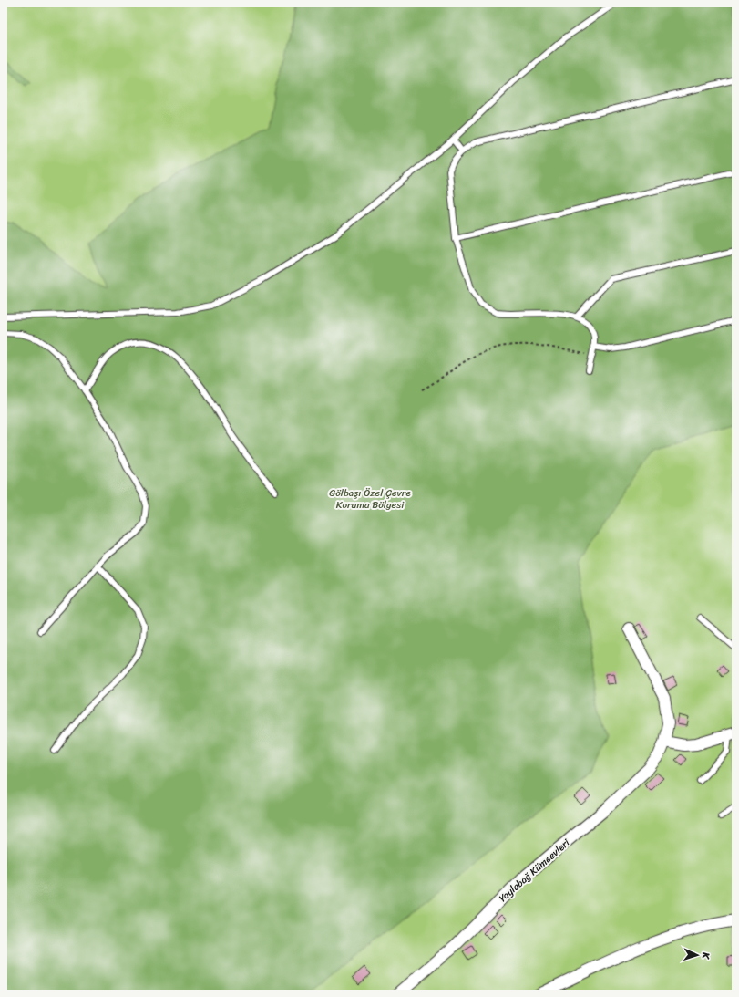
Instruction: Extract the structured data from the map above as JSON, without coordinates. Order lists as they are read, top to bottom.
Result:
{
  "streets": {
    "street": ["Yaylabağ Kümeevleri"]
  },
  "parks": ["Gölbaşı Özel Çevre Koruma Bölgesi"],
  "north": "right"
}
